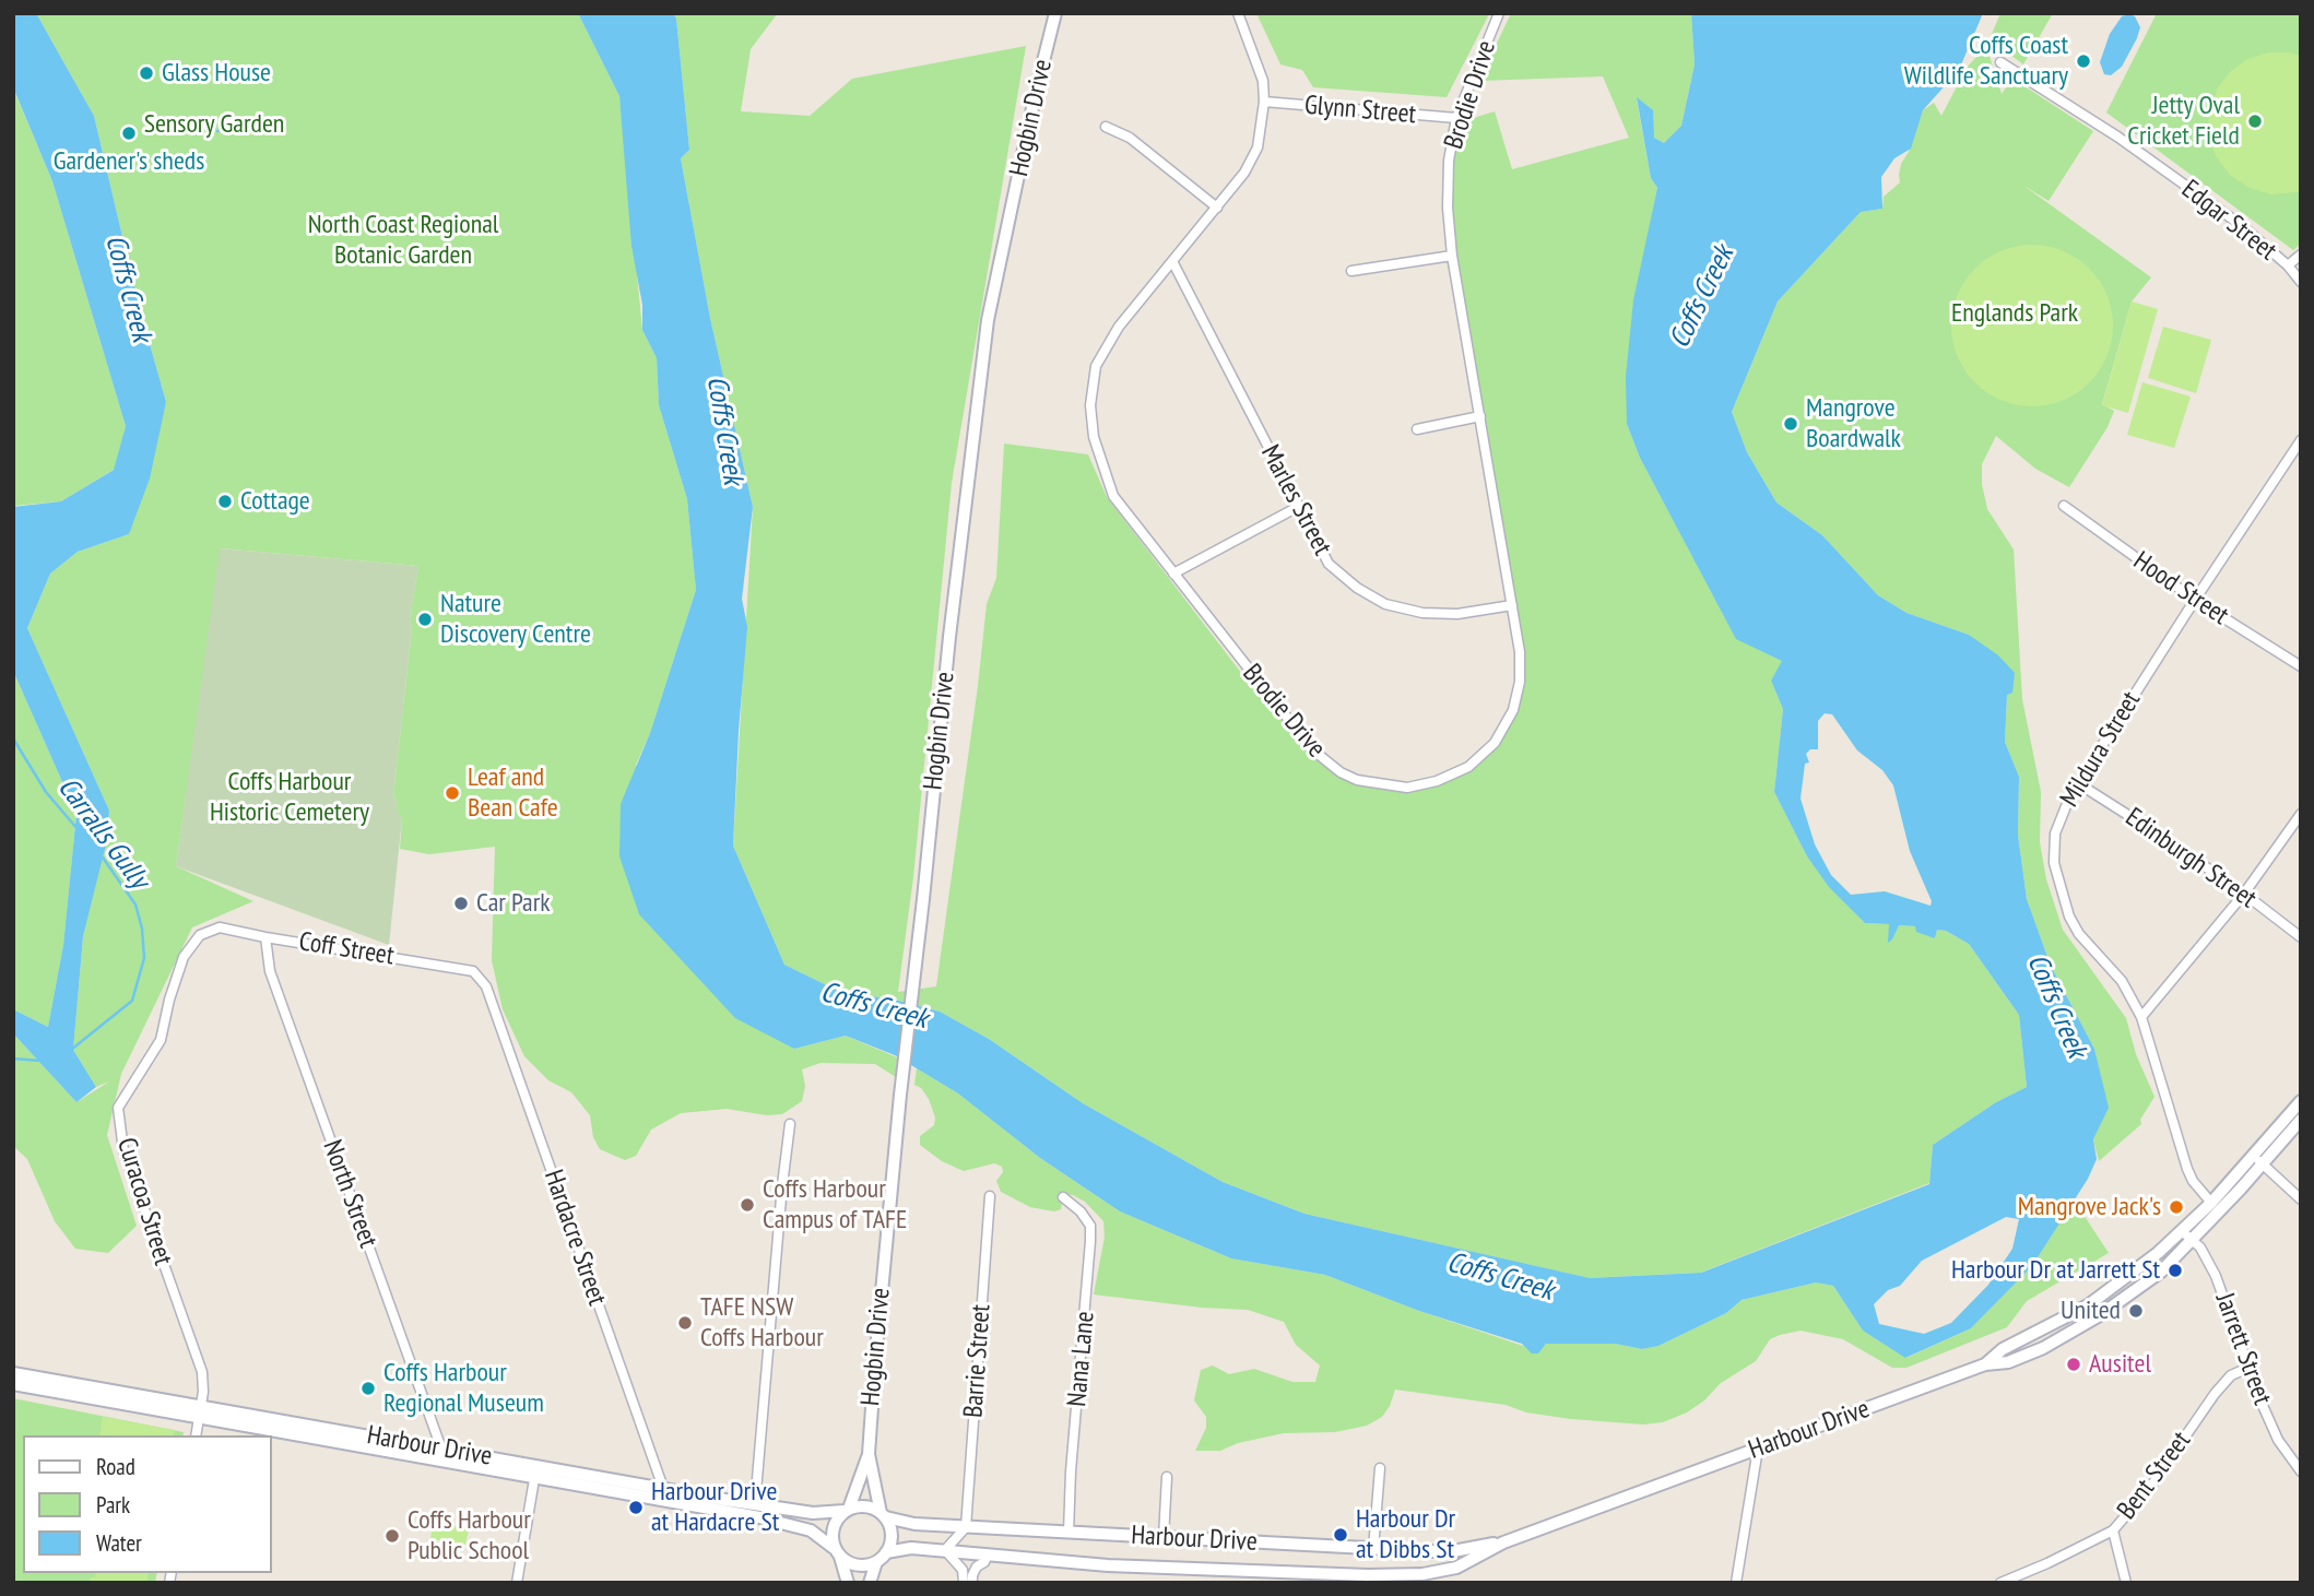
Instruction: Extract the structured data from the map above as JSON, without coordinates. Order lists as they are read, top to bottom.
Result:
{
  "streets": {
    "street": [
      "Brodie Drive",
      "Glynn Street",
      "Hogbin Drive",
      "Edgar Street",
      "Marles Street",
      "Hood Street",
      "Mildura Street",
      "Edinburgh Street",
      "Coff Street",
      "North Street",
      "Curacoa Street",
      "Hardacre Street",
      "Jarrett Street",
      "Nana Lane",
      "Barrie Street",
      "Harbour Drive",
      "Bent Street"
    ]
  },
  "crossings": [
    ["Brodie Drive", "Glynn Street"],
    ["Brodie Drive", "Marles Street"],
    ["Hogbin Drive", "Harbour Drive"],
    ["Hood Street", "Mildura Street"],
    ["Mildura Street", "Edinburgh Street"],
    ["Mildura Street", "Harbour Drive"],
    ["Coff Street", "North Street"],
    ["Coff Street", "Curacoa Street"],
    ["Coff Street", "Hardacre Street"],
    ["North Street", "Harbour Drive"],
    ["Curacoa Street", "Harbour Drive"],
    ["Hardacre Street", "Harbour Drive"],
    ["Jarrett Street", "Harbour Drive"],
    ["Jarrett Street", "Bent Street"],
    ["Nana Lane", "Harbour Drive"],
    ["Barrie Street", "Harbour Drive"]
  ],
  "water": ["Coffs Creek", "Carralls Gully"],
  "parks": [
    "Sensory Garden",
    "North Coast Regional Botanic Garden",
    "Englands Park",
    "Coffs Harbour Historic Cemetery"
  ],
  "places": [
    "Coffs Coast Wildlife Sanctuary",
    "Glass House",
    "Jetty Oval Cricket Field",
    "Gardener's sheds",
    "Mangrove Boardwalk",
    "Cottage",
    "Nature Discovery Centre",
    "Leaf and Bean Cafe",
    "Car Park",
    "Coffs Harbour Campus of TAFE",
    "Mangrove Jack's",
    "Harbour Dr at Jarrett St",
    "United",
    "TAFE NSW Coffs Harbour",
    "Ausitel",
    "Coffs Harbour Regional Museum",
    "Harbour Drive at Hardacre St",
    "Harbour Dr at Dibbs St",
    "Coffs Harbour Public School"
  ],
  "legend": ["Road", "Park", "Water"]
}
